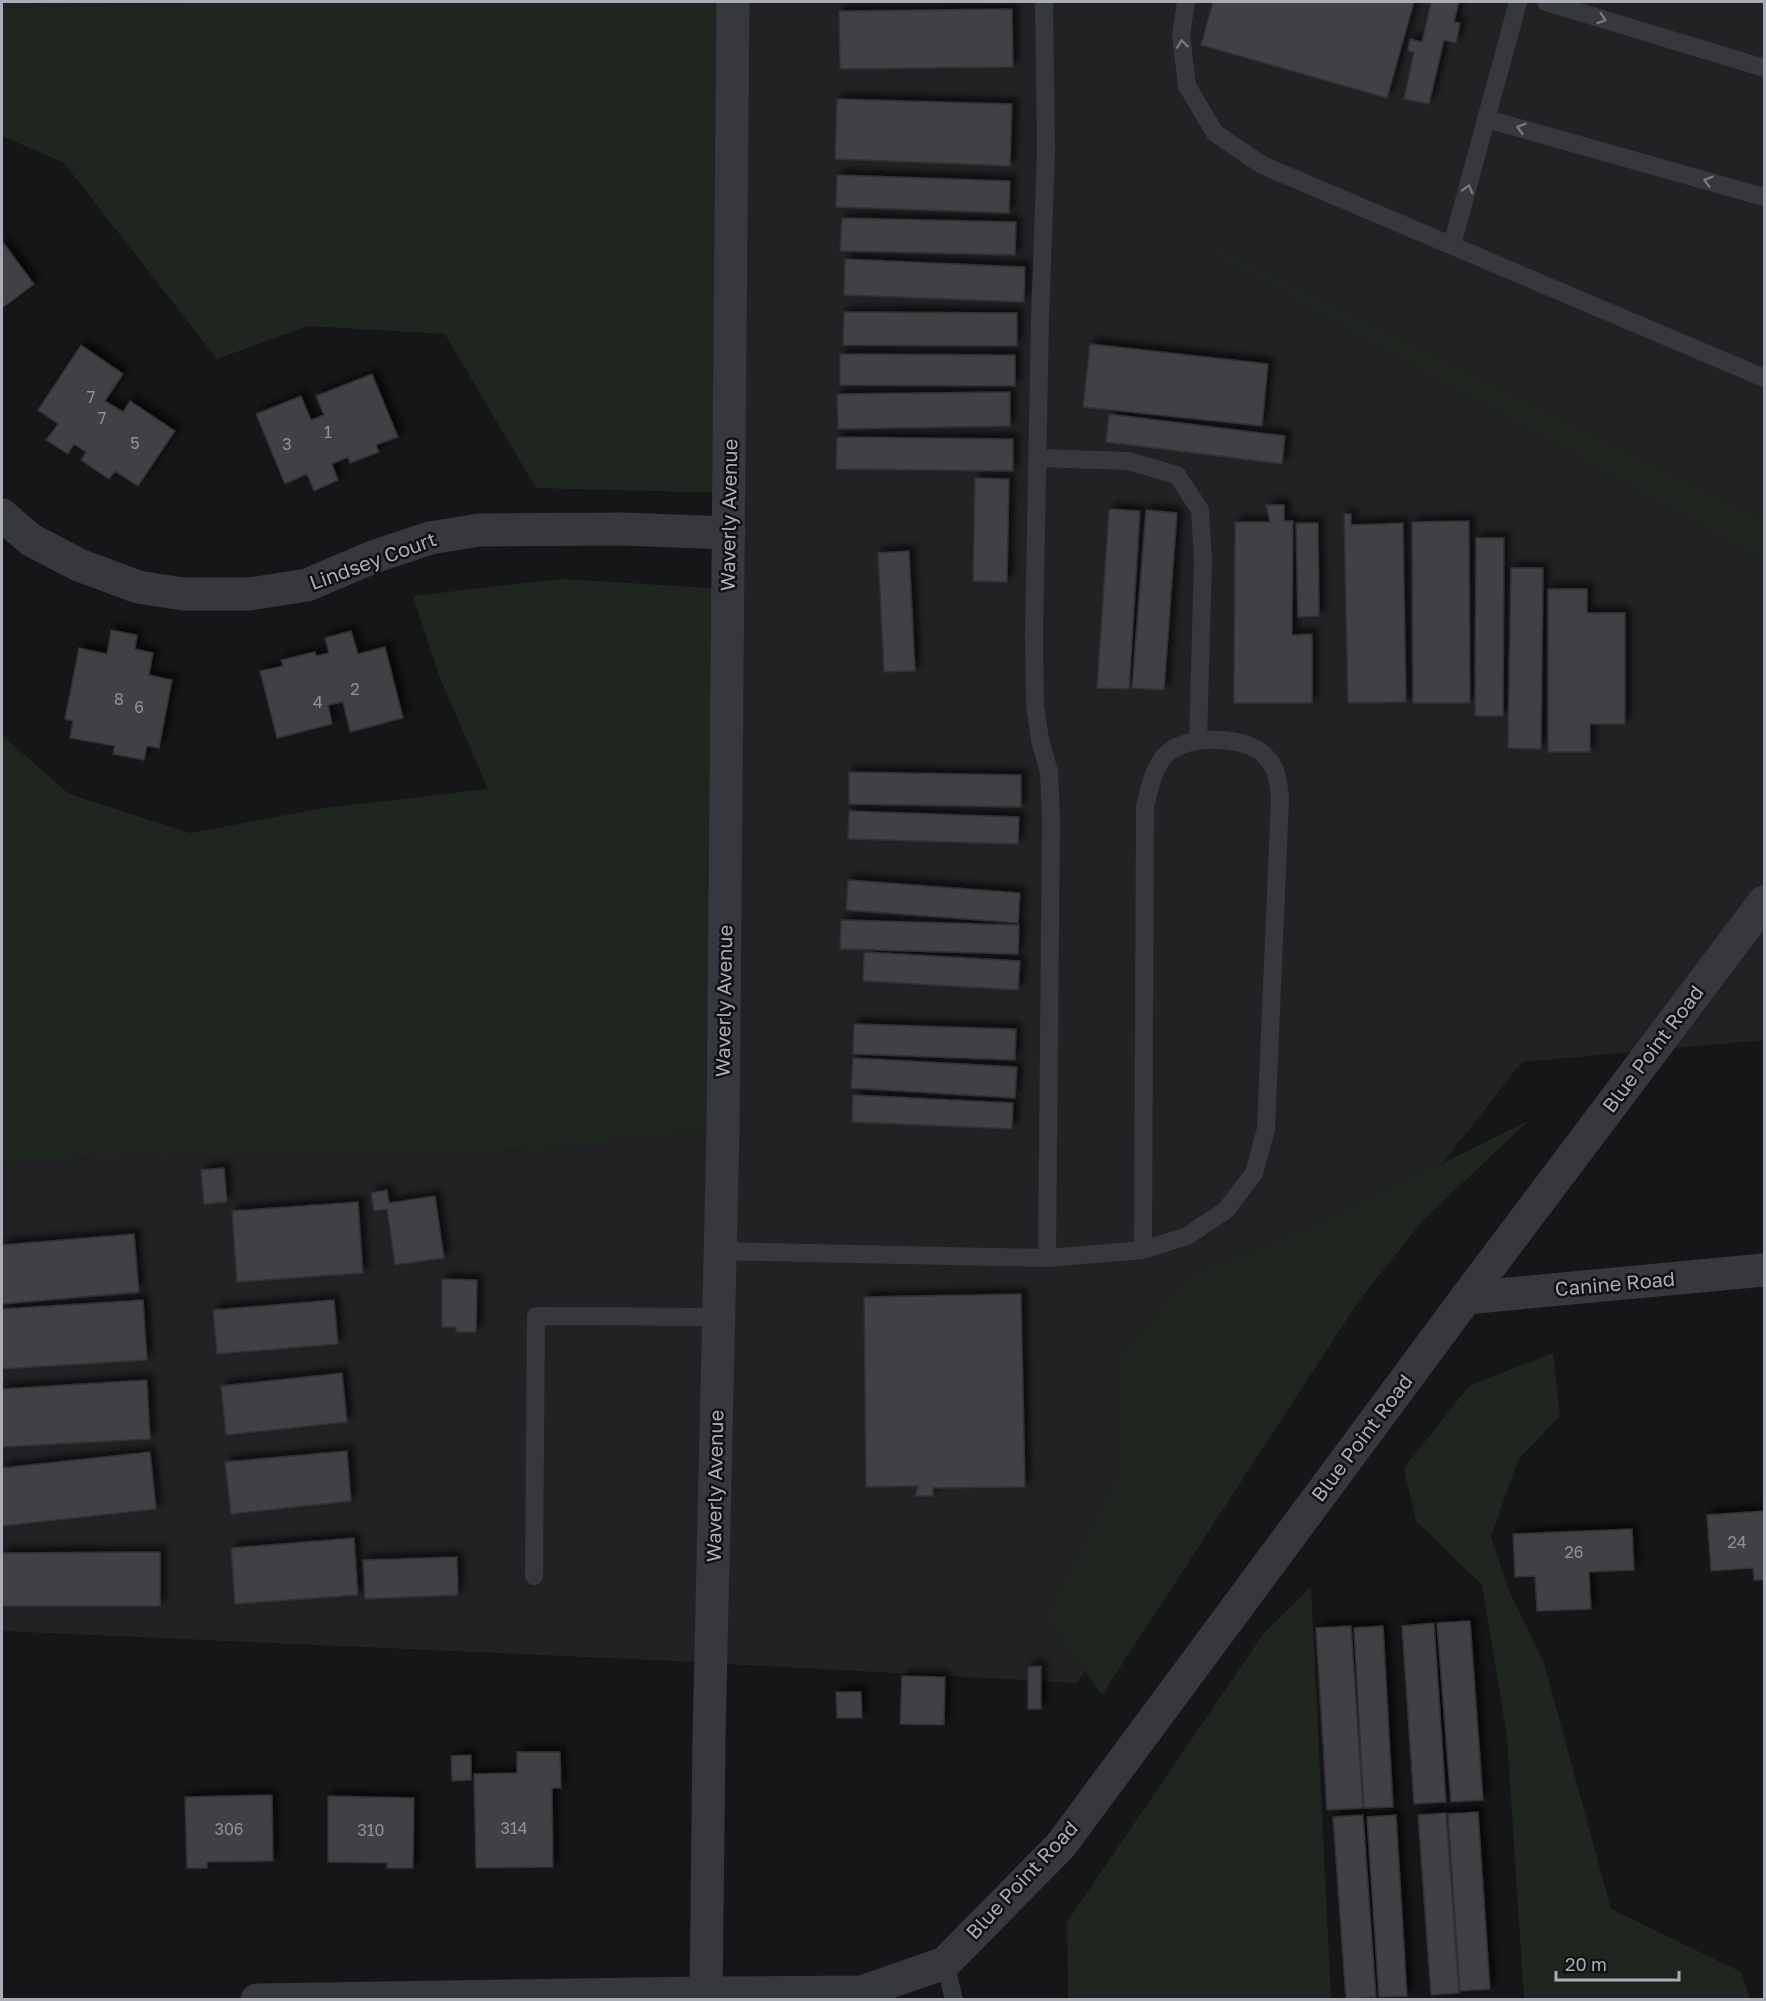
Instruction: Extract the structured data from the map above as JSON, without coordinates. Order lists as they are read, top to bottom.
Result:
{
  "streets": {
    "street": [
      "Waverly Avenue",
      "Lindsey Court",
      "Blue Point Road",
      "Canine Road"
    ]
  },
  "crossings": [
    ["Waverly Avenue", "Lindsey Court"],
    ["Blue Point Road", "Canine Road"]
  ],
  "house_numbers": [
    "7",
    "7",
    "1",
    "5",
    "3",
    "2",
    "8",
    "4",
    "6",
    "24",
    "26",
    "314",
    "306",
    "310"
  ],
  "scale_bar": "20 m"
}
